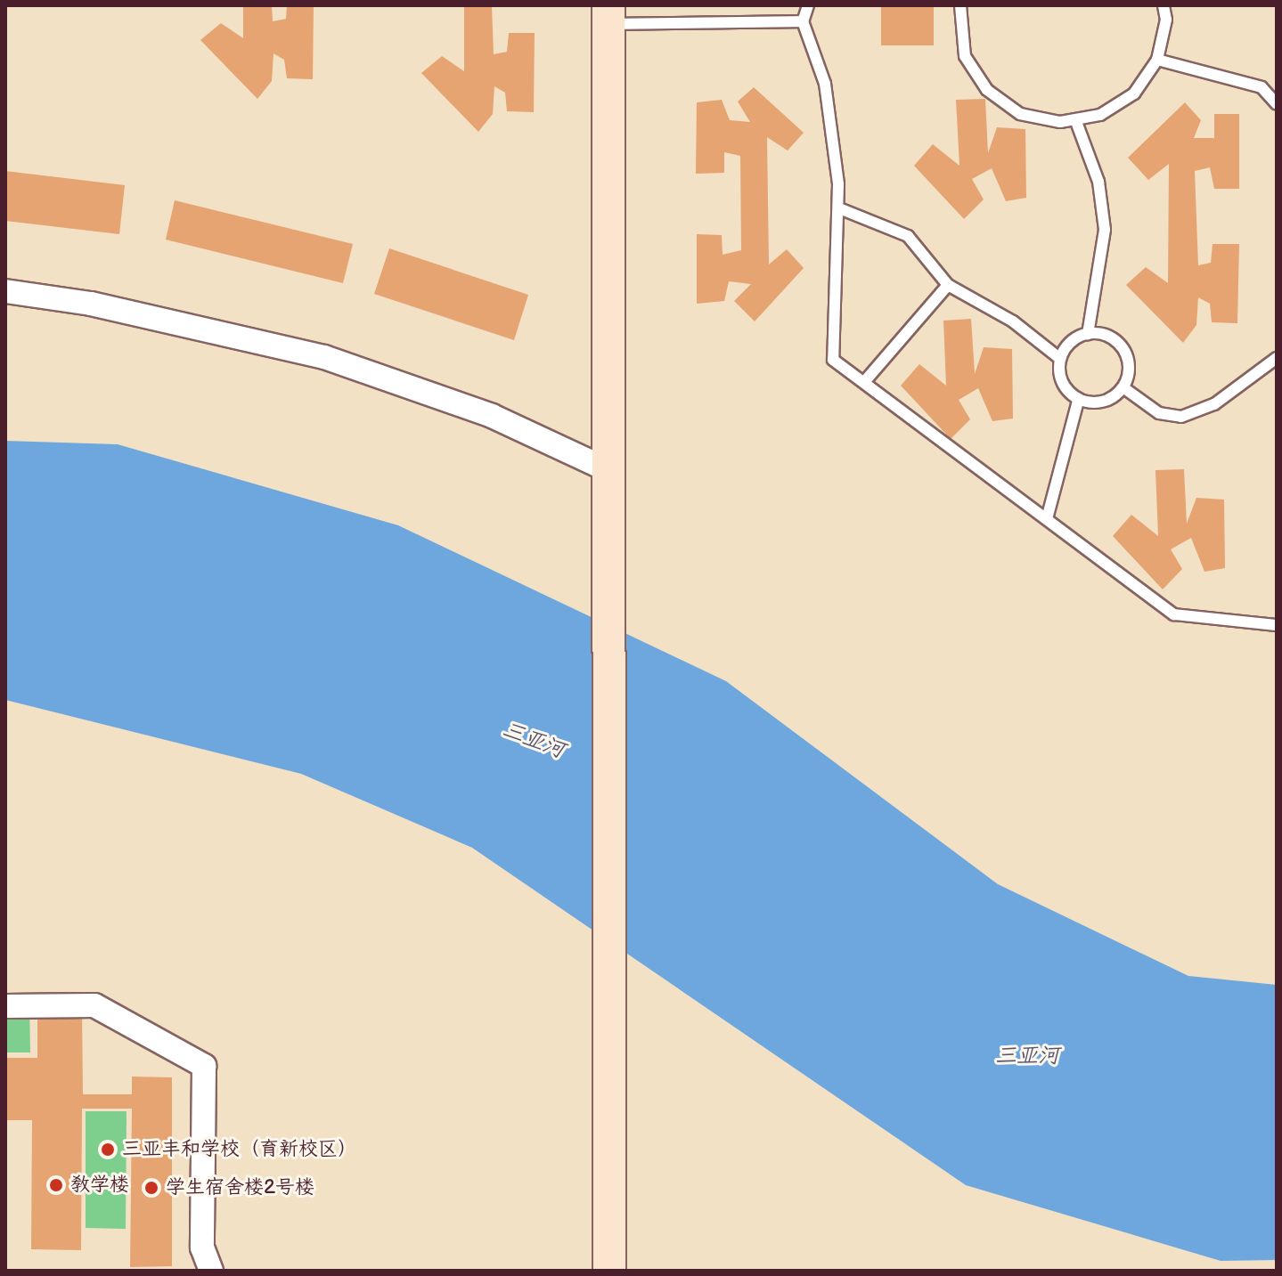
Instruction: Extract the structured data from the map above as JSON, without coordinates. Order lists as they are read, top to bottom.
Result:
{
  "water": ["三亚河"],
  "places": ["三亚丰和学校（育新校区）", "教学楼", "学生宿舍楼2号楼"]
}
